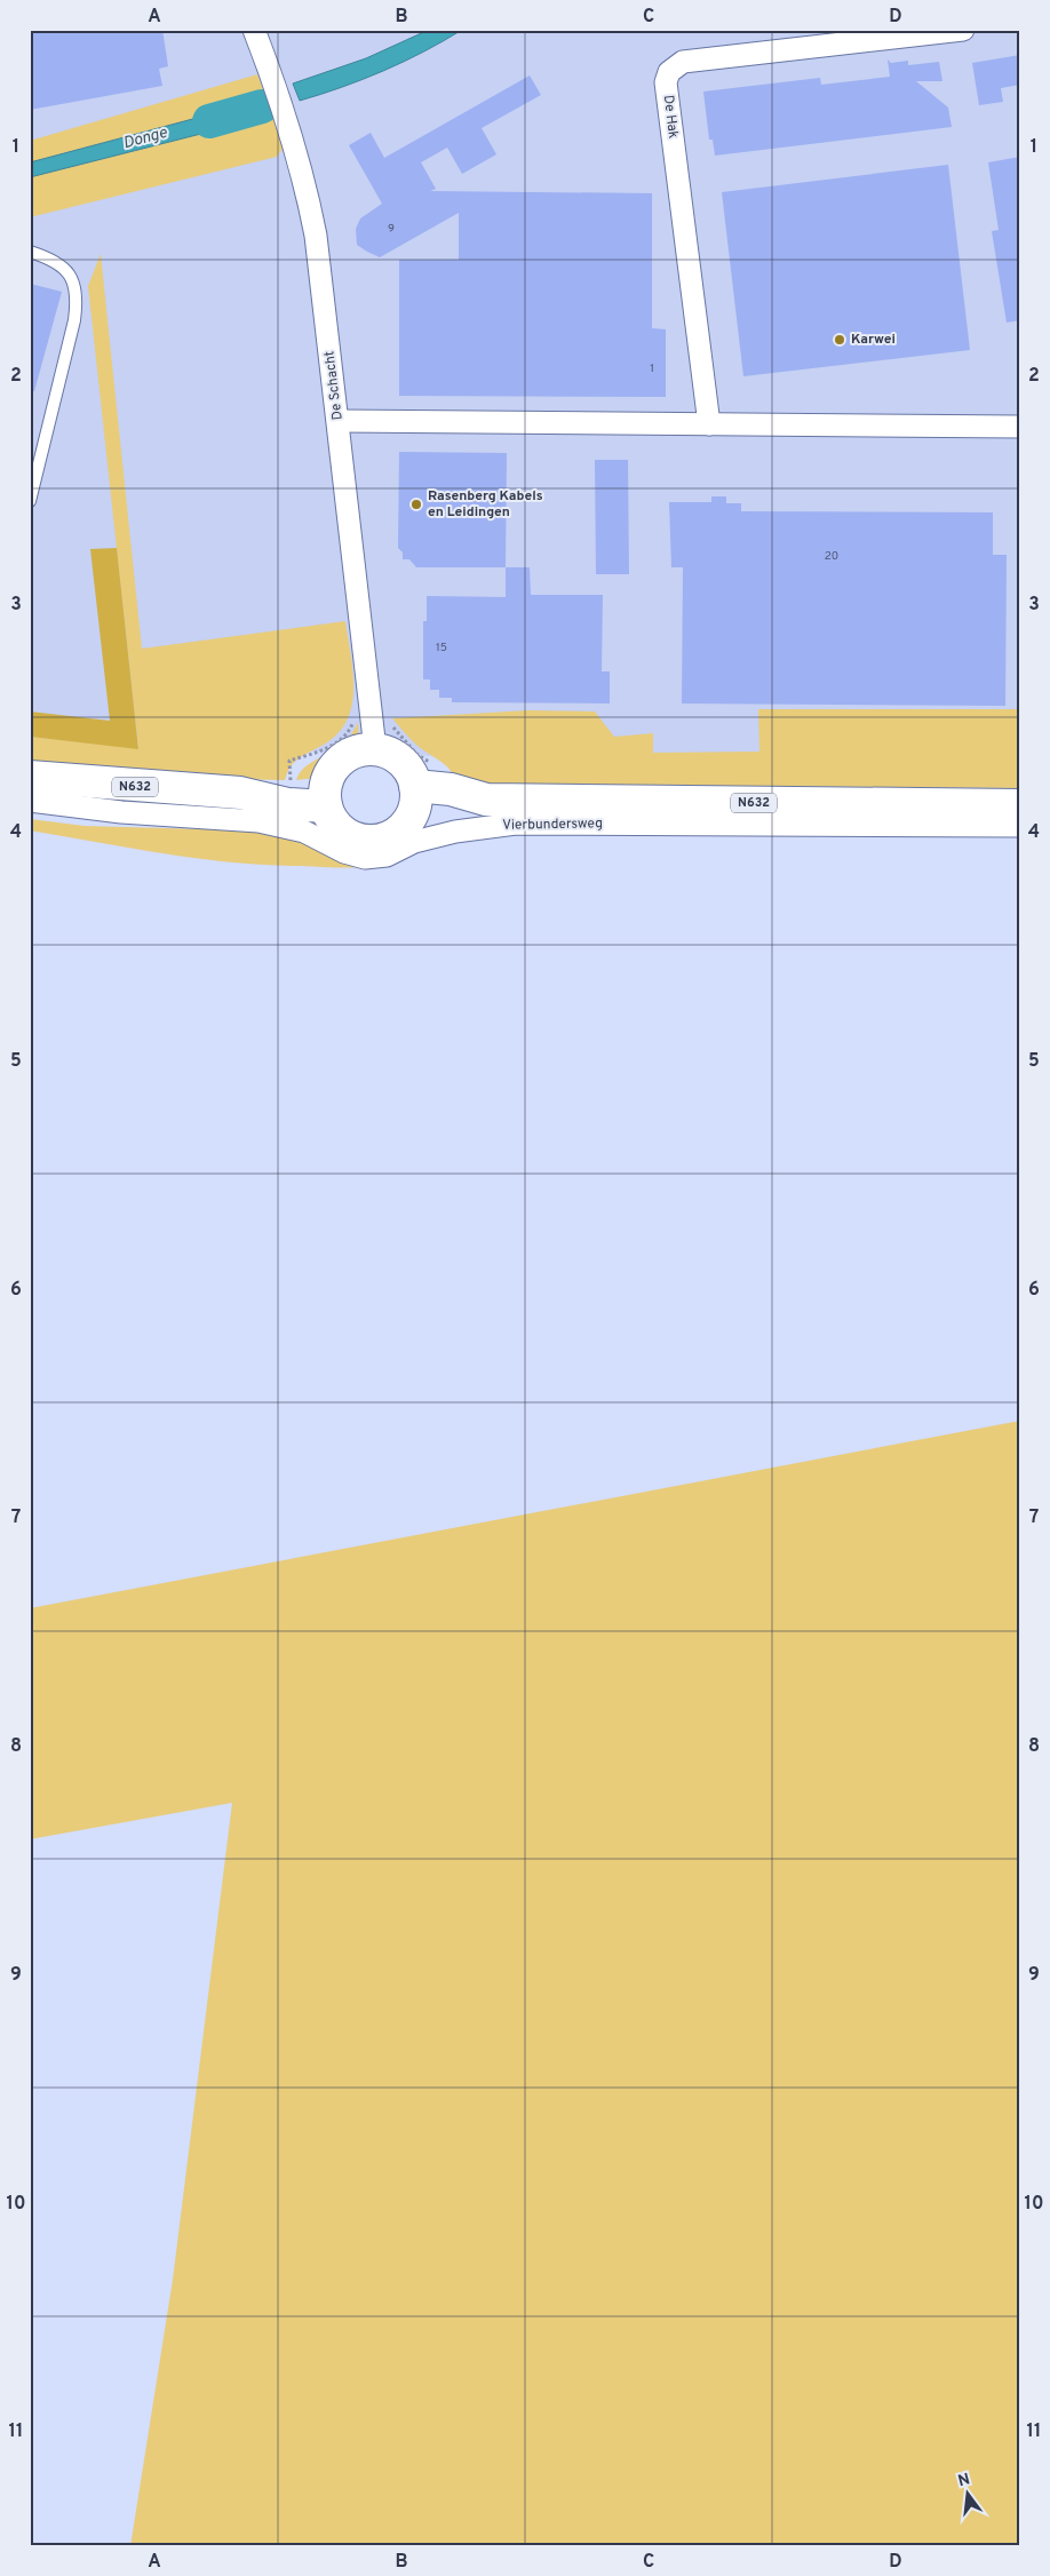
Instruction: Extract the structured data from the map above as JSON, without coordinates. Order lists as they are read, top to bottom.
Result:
{
  "streets": {
    "main road": ["N632", "Vierbundersweg"],
    "street": ["De Hak", "De Schacht"]
  },
  "crossings": [
    ["De Schacht", "N632"],
    ["De Schacht", "Vierbundersweg"],
    ["N632", "Vierbundersweg"]
  ],
  "water": ["Donge"],
  "places": ["Karwei", "Rasenberg Kabels en Leidingen"],
  "house_numbers": [
    "9",
    "1",
    "20",
    "15"
  ],
  "north": "top",
  "grid": {
    "columns": [
      "A",
      "B",
      "C",
      "D"
    ],
    "rows": [
      "1",
      "2",
      "3",
      "4",
      "5",
      "6",
      "7",
      "8",
      "9",
      "10",
      "11"
    ]
  }
}
